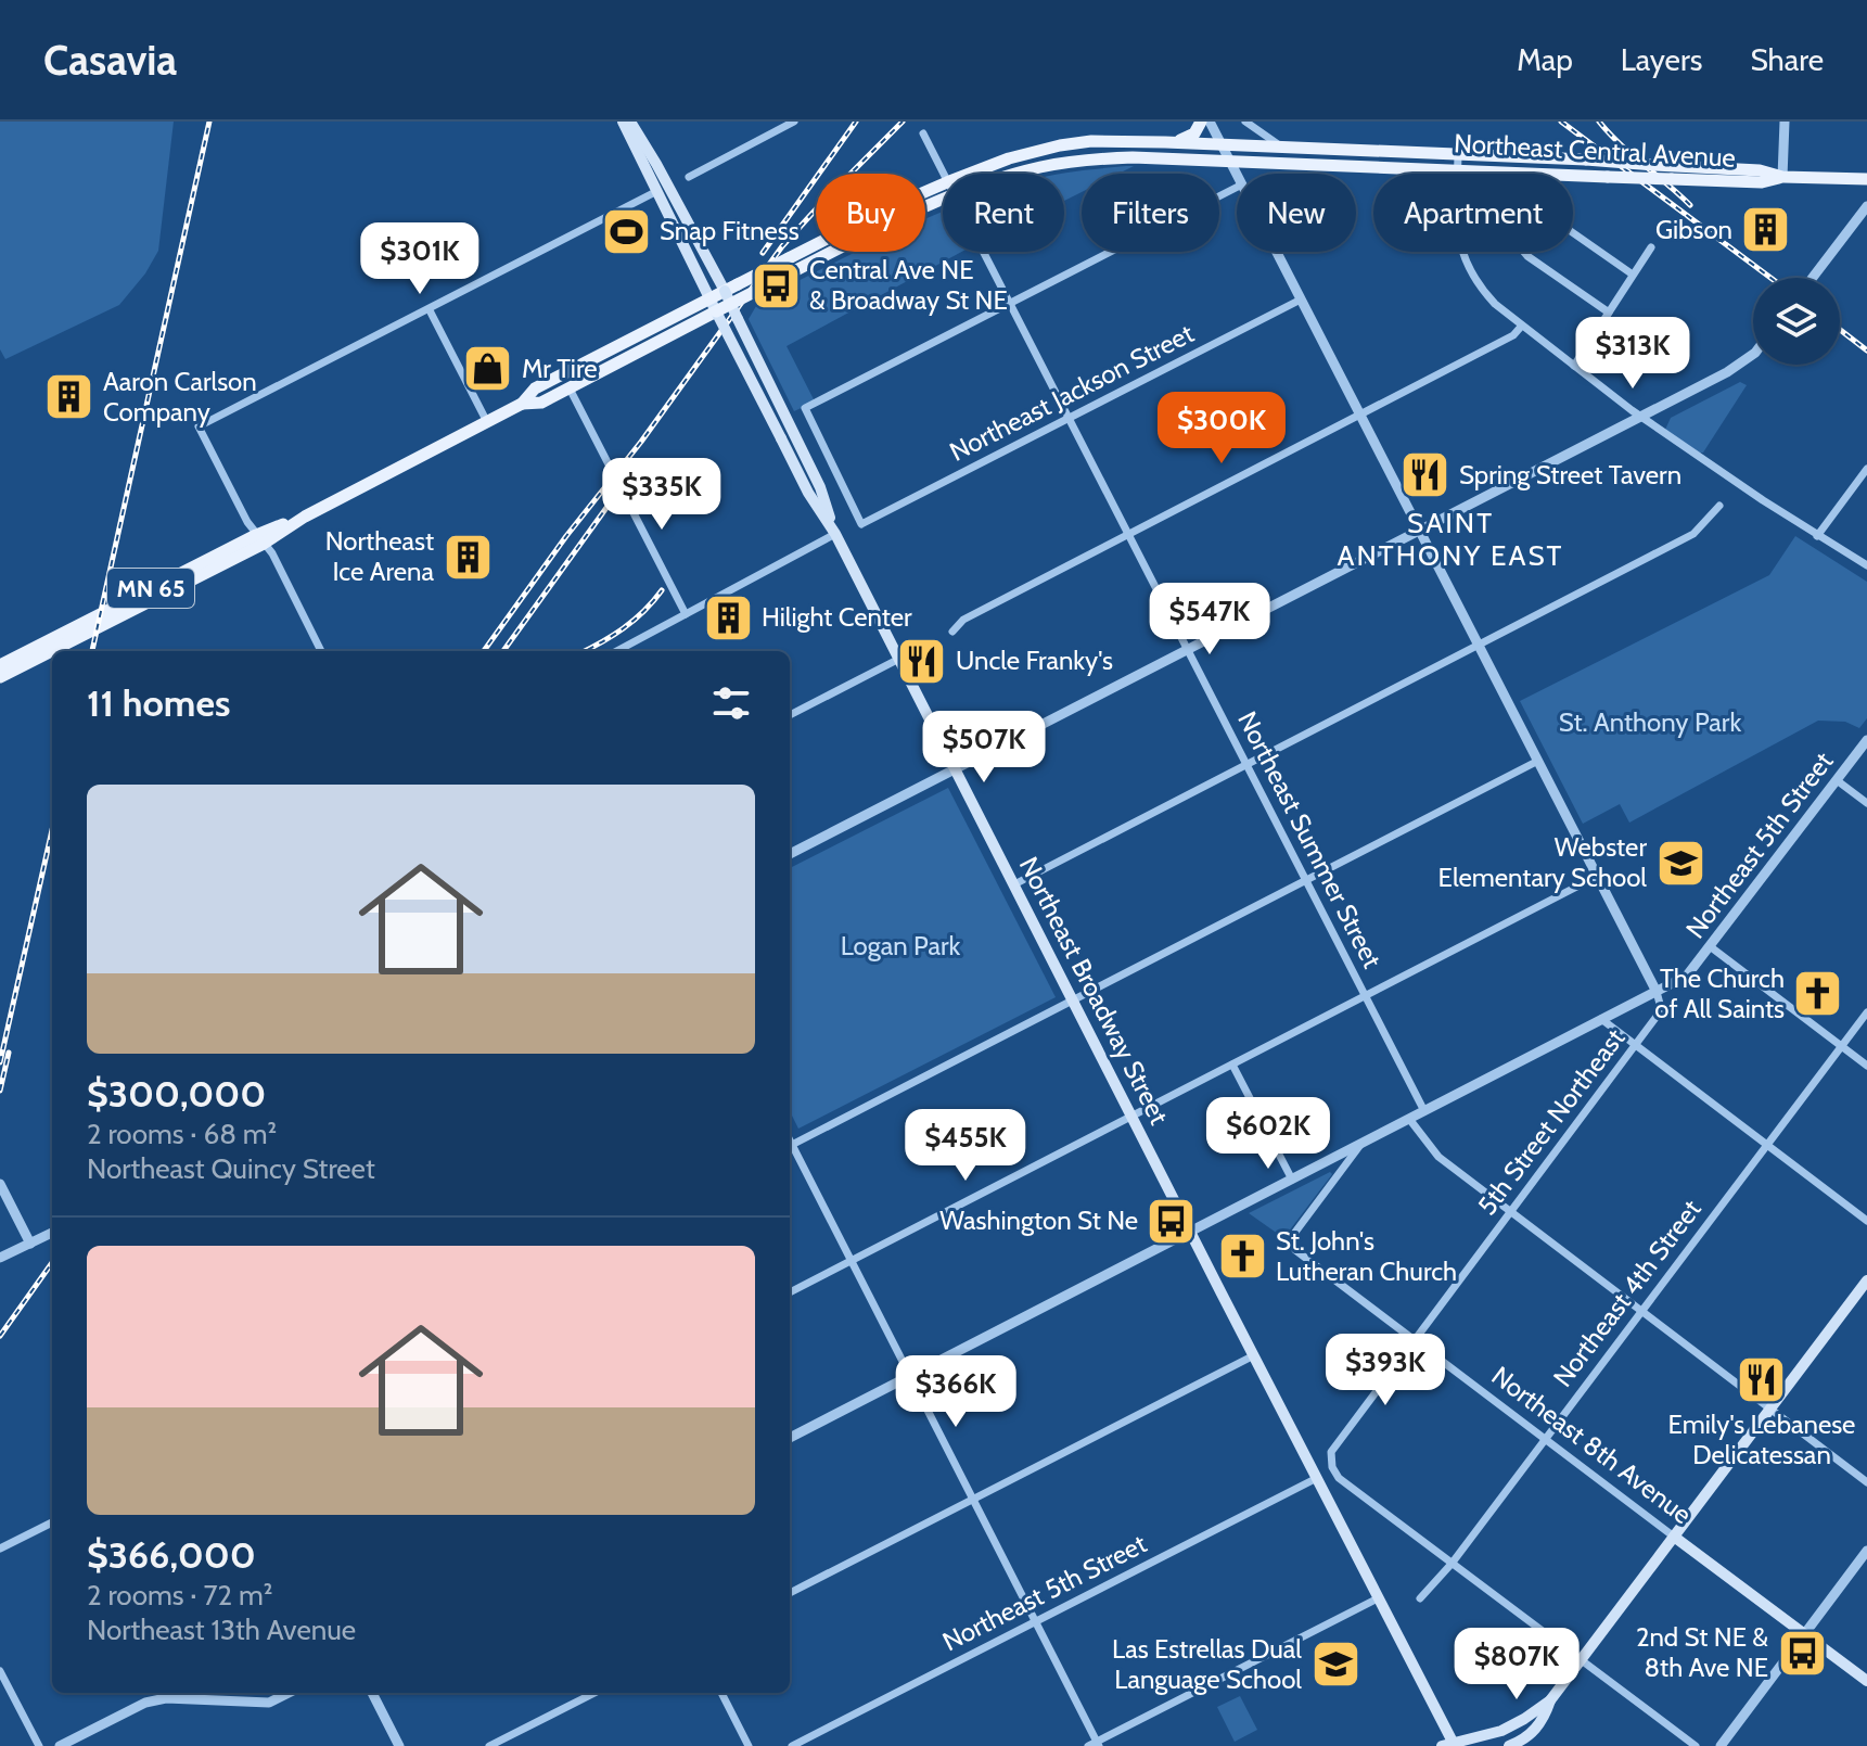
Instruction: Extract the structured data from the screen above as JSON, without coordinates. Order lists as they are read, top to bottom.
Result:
{
  "streets": {
    "main road": [
      "Northeast Central Avenue",
      "MN 65",
      "Northeast Broadway Street",
      "Northeast 8th Avenue"
    ],
    "street": [
      "Northeast Jackson Street",
      "Northeast Summer Street",
      "Northeast 5th Street",
      "5th Street Northeast",
      "Northeast 4th Street"
    ]
  },
  "crossings": [
    ["Northeast Central Avenue", "Northeast Broadway Street"],
    ["Northeast Jackson Street", "Northeast Summer Street"],
    ["Northeast 5th Street", "Northeast Broadway Street"],
    ["Northeast 5th Street", "5th Street Northeast"],
    ["5th Street Northeast", "Northeast 4th Street"],
    ["5th Street Northeast", "Northeast 8th Avenue"],
    ["Northeast 4th Street", "Northeast 8th Avenue"]
  ],
  "districts": ["SAINT ANTHONY EAST"],
  "parks": ["St. Anthony Park", "Logan Park"],
  "places": {
    "building": [
      "Gibson",
      "Aaron Carlson Company",
      "Northeast Ice Arena",
      "Hilight Center"
    ],
    "sports": ["Snap Fitness"],
    "bus stop": ["Central Ave NE & Broadway St NE", "Washington St Ne", "2nd St NE & 8th Ave NE"],
    "shop": ["Mr Tire"],
    "restaurant": ["Spring Street Tavern", "Uncle Franky's", "Emily's Lebanese Delicatessan"],
    "school or university": ["Webster Elementary School", "Las Estrellas Dual Language School"],
    "church": ["The Church of All Saints", "St. John's Lutheran Church"]
  },
  "page": {
    "header": "Casavia",
    "nav": ["Map", "Layers", "Share"],
    "chip": [
      "Buy",
      "Rent",
      "Filters",
      "New",
      "Apartment"
    ],
    "price": [
      "$301K",
      "$313K",
      "$300K",
      "$335K",
      "$547K",
      "$507K",
      "$602K",
      "$455K",
      "$393K",
      "$366K",
      "$807K"
    ],
    "heading": "11 homes",
    "list": [
      {
        "name": "$300,000",
        "note": "2 rooms · 68 m² · Northeast Quincy Street"
      },
      {
        "name": "$366,000",
        "note": "2 rooms · 72 m² · Northeast 13th Avenue"
      }
    ]
  }
}
